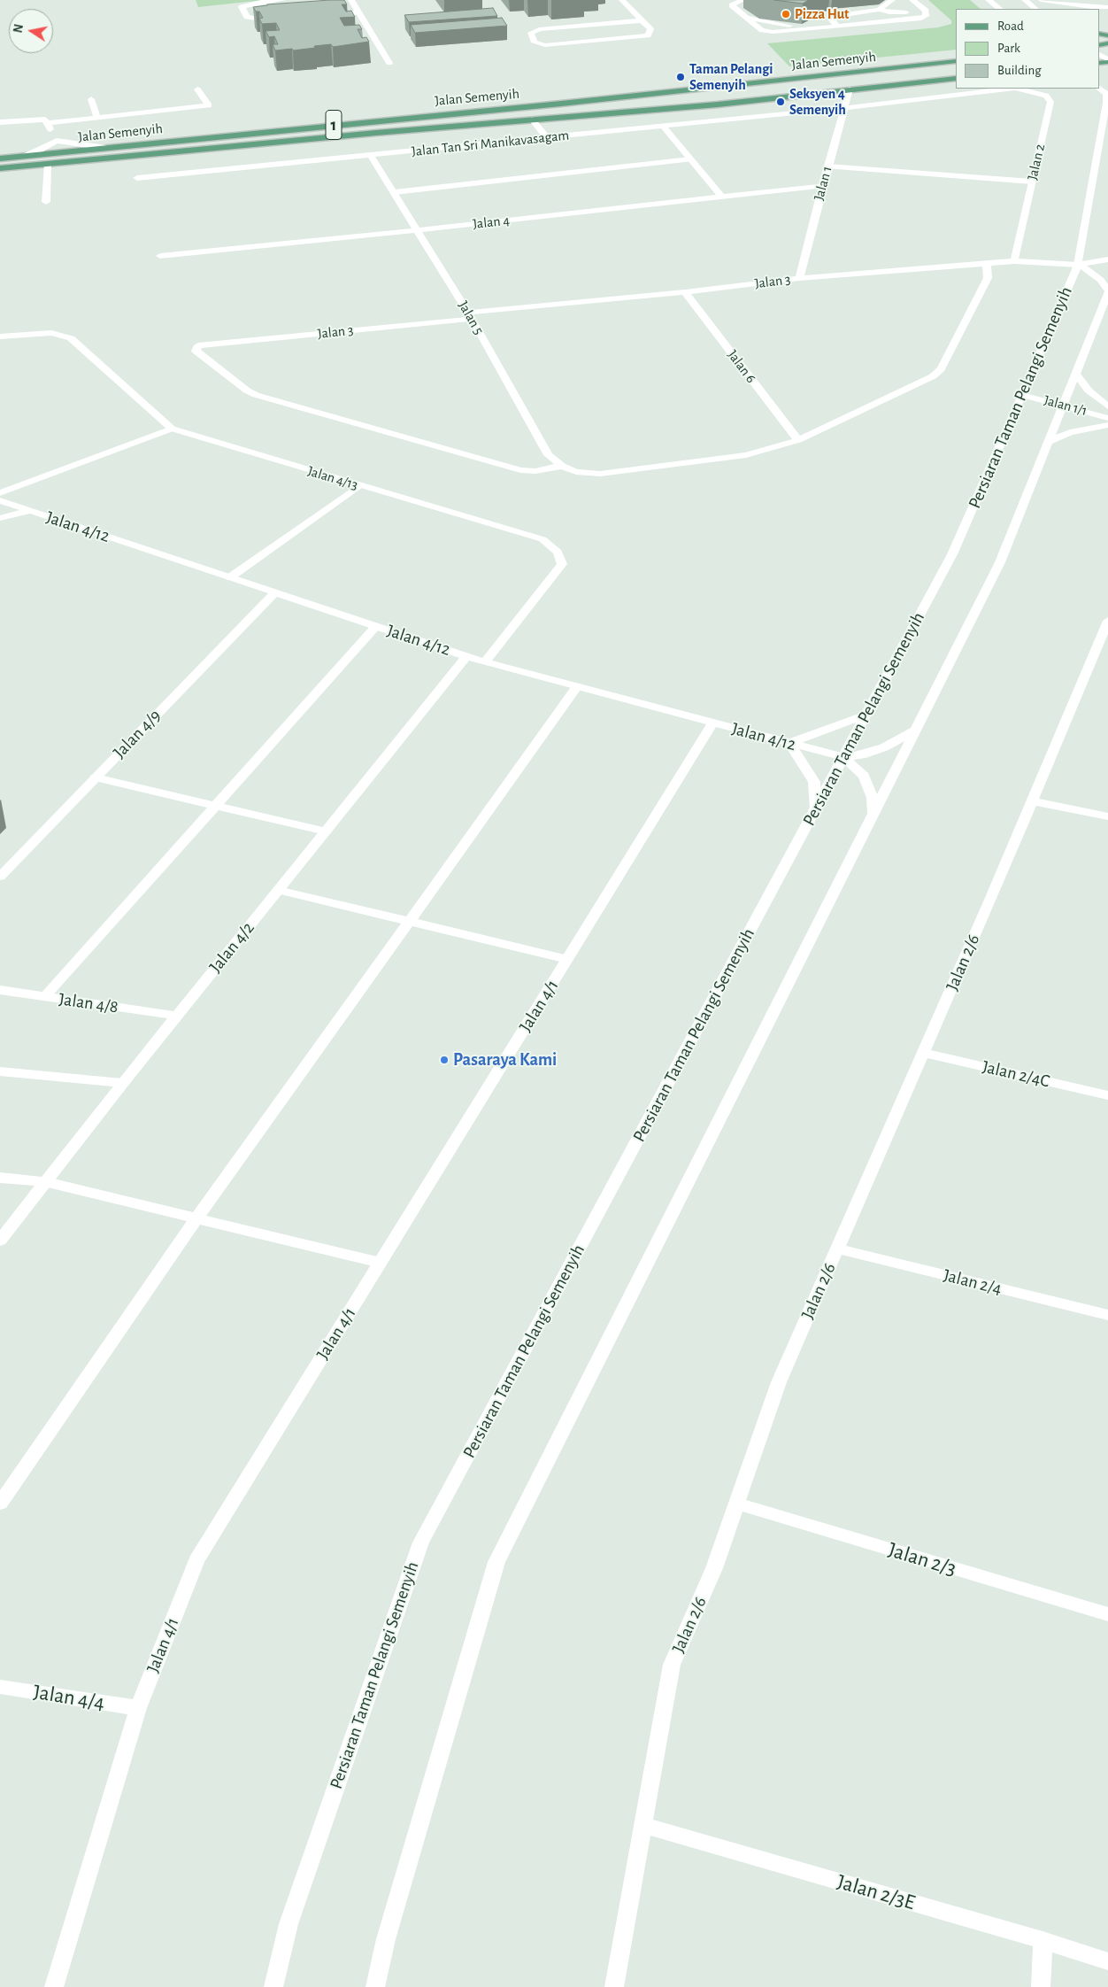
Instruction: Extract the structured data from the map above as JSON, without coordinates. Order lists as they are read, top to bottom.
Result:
{
  "streets": {
    "main road": ["Jalan Semenyih", "1"],
    "street": [
      "Jalan Tan Sri Manikavasagam",
      "Jalan 2",
      "Jalan 1",
      "Jalan 4",
      "Jalan 3",
      "Jalan 5",
      "Jalan 6",
      "Persiaran Taman Pelangi Semenyih",
      "Jalan 1/1",
      "Jalan 4/13",
      "Jalan 4/12",
      "Jalan 4/9",
      "Jalan 4/2",
      "Jalan 2/6",
      "Jalan 4/8",
      "Jalan 4/1",
      "Jalan 2/4C",
      "Jalan 2/4",
      "Jalan 2/3",
      "Jalan 4/4",
      "Jalan 2/3E"
    ]
  },
  "crossings": [
    ["Jalan Semenyih", "Jalan 1"],
    ["Jalan Tan Sri Manikavasagam", "Jalan 2"],
    ["Jalan Tan Sri Manikavasagam", "Jalan 1"],
    ["Jalan Tan Sri Manikavasagam", "Jalan 5"],
    ["Jalan 2", "Jalan 1"],
    ["Jalan 2", "Jalan 3"],
    ["Jalan 1", "Jalan 4"],
    ["Jalan 1", "Jalan 3"],
    ["Jalan 4", "Jalan 5"],
    ["Jalan 3", "Jalan 5"],
    ["Jalan 3", "Jalan 6"],
    ["Jalan 3", "Persiaran Taman Pelangi Semenyih"],
    ["Jalan 5", "Jalan 6"],
    ["Persiaran Taman Pelangi Semenyih", "Jalan 1/1"],
    ["Persiaran Taman Pelangi Semenyih", "Jalan 4/12"],
    ["Jalan 4/13", "Jalan 4/12"],
    ["Jalan 4/12", "Jalan 4/9"],
    ["Jalan 4/12", "Jalan 4/2"],
    ["Jalan 4/12", "Jalan 4/1"],
    ["Jalan 4/2", "Jalan 4/8"],
    ["Jalan 2/6", "Jalan 2/4C"],
    ["Jalan 2/6", "Jalan 2/4"],
    ["Jalan 2/6", "Jalan 2/3"],
    ["Jalan 2/6", "Jalan 2/3E"],
    ["Jalan 4/1", "Jalan 4/4"]
  ],
  "places": [
    "Pizza Hut",
    "Taman Pelangi Semenyih",
    "Seksyen 4 Semenyih",
    "Pasaraya Kami"
  ],
  "legend": ["Road", "Park", "Building"],
  "north": "left"
}
